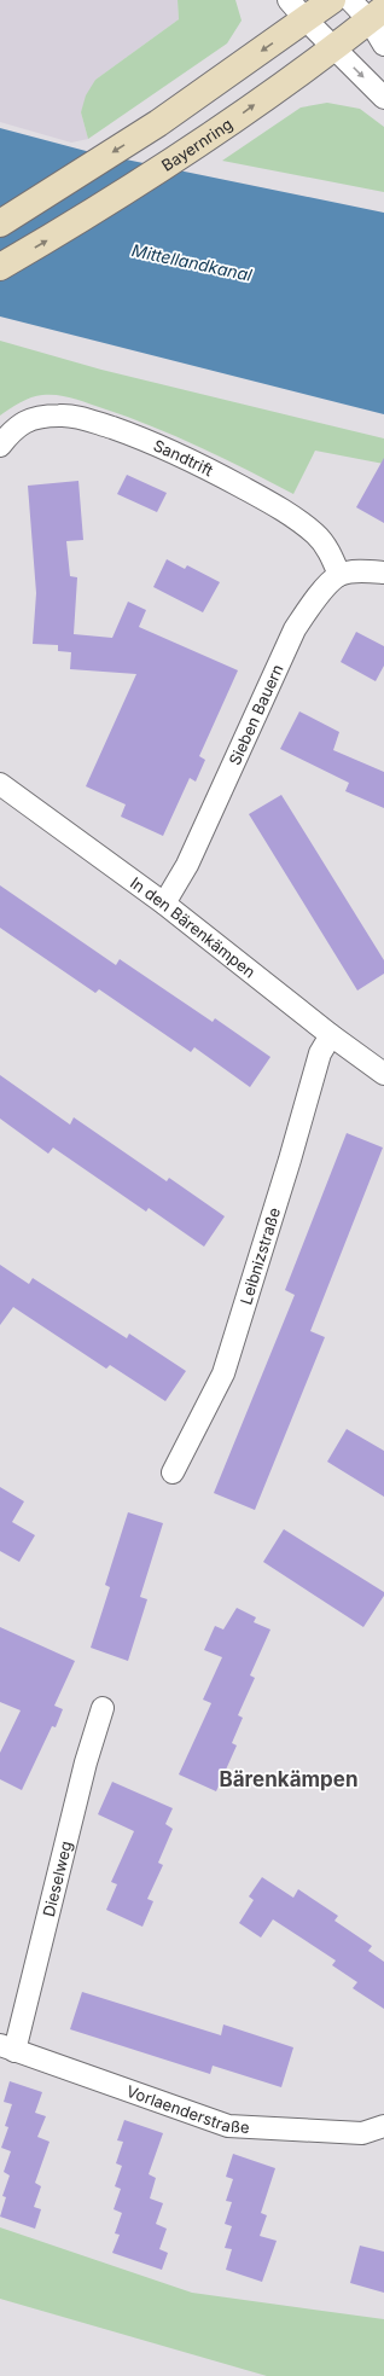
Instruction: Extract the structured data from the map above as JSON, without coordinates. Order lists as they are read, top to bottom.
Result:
{
  "streets": {
    "street": [
      "Bayernring",
      "Sandtrift",
      "Sieben Bauern",
      "In den Bärenkämpen",
      "Leibnizstraße",
      "Dieselweg",
      "Vorlaenderstraße"
    ]
  },
  "crossings": [
    ["Sandtrift", "Sieben Bauern"],
    ["Sieben Bauern", "In den Bärenkämpen"],
    ["In den Bärenkämpen", "Leibnizstraße"],
    ["Dieselweg", "Vorlaenderstraße"]
  ],
  "districts": ["Bärenkämpen"],
  "water": ["Mittellandkanal"]
}
